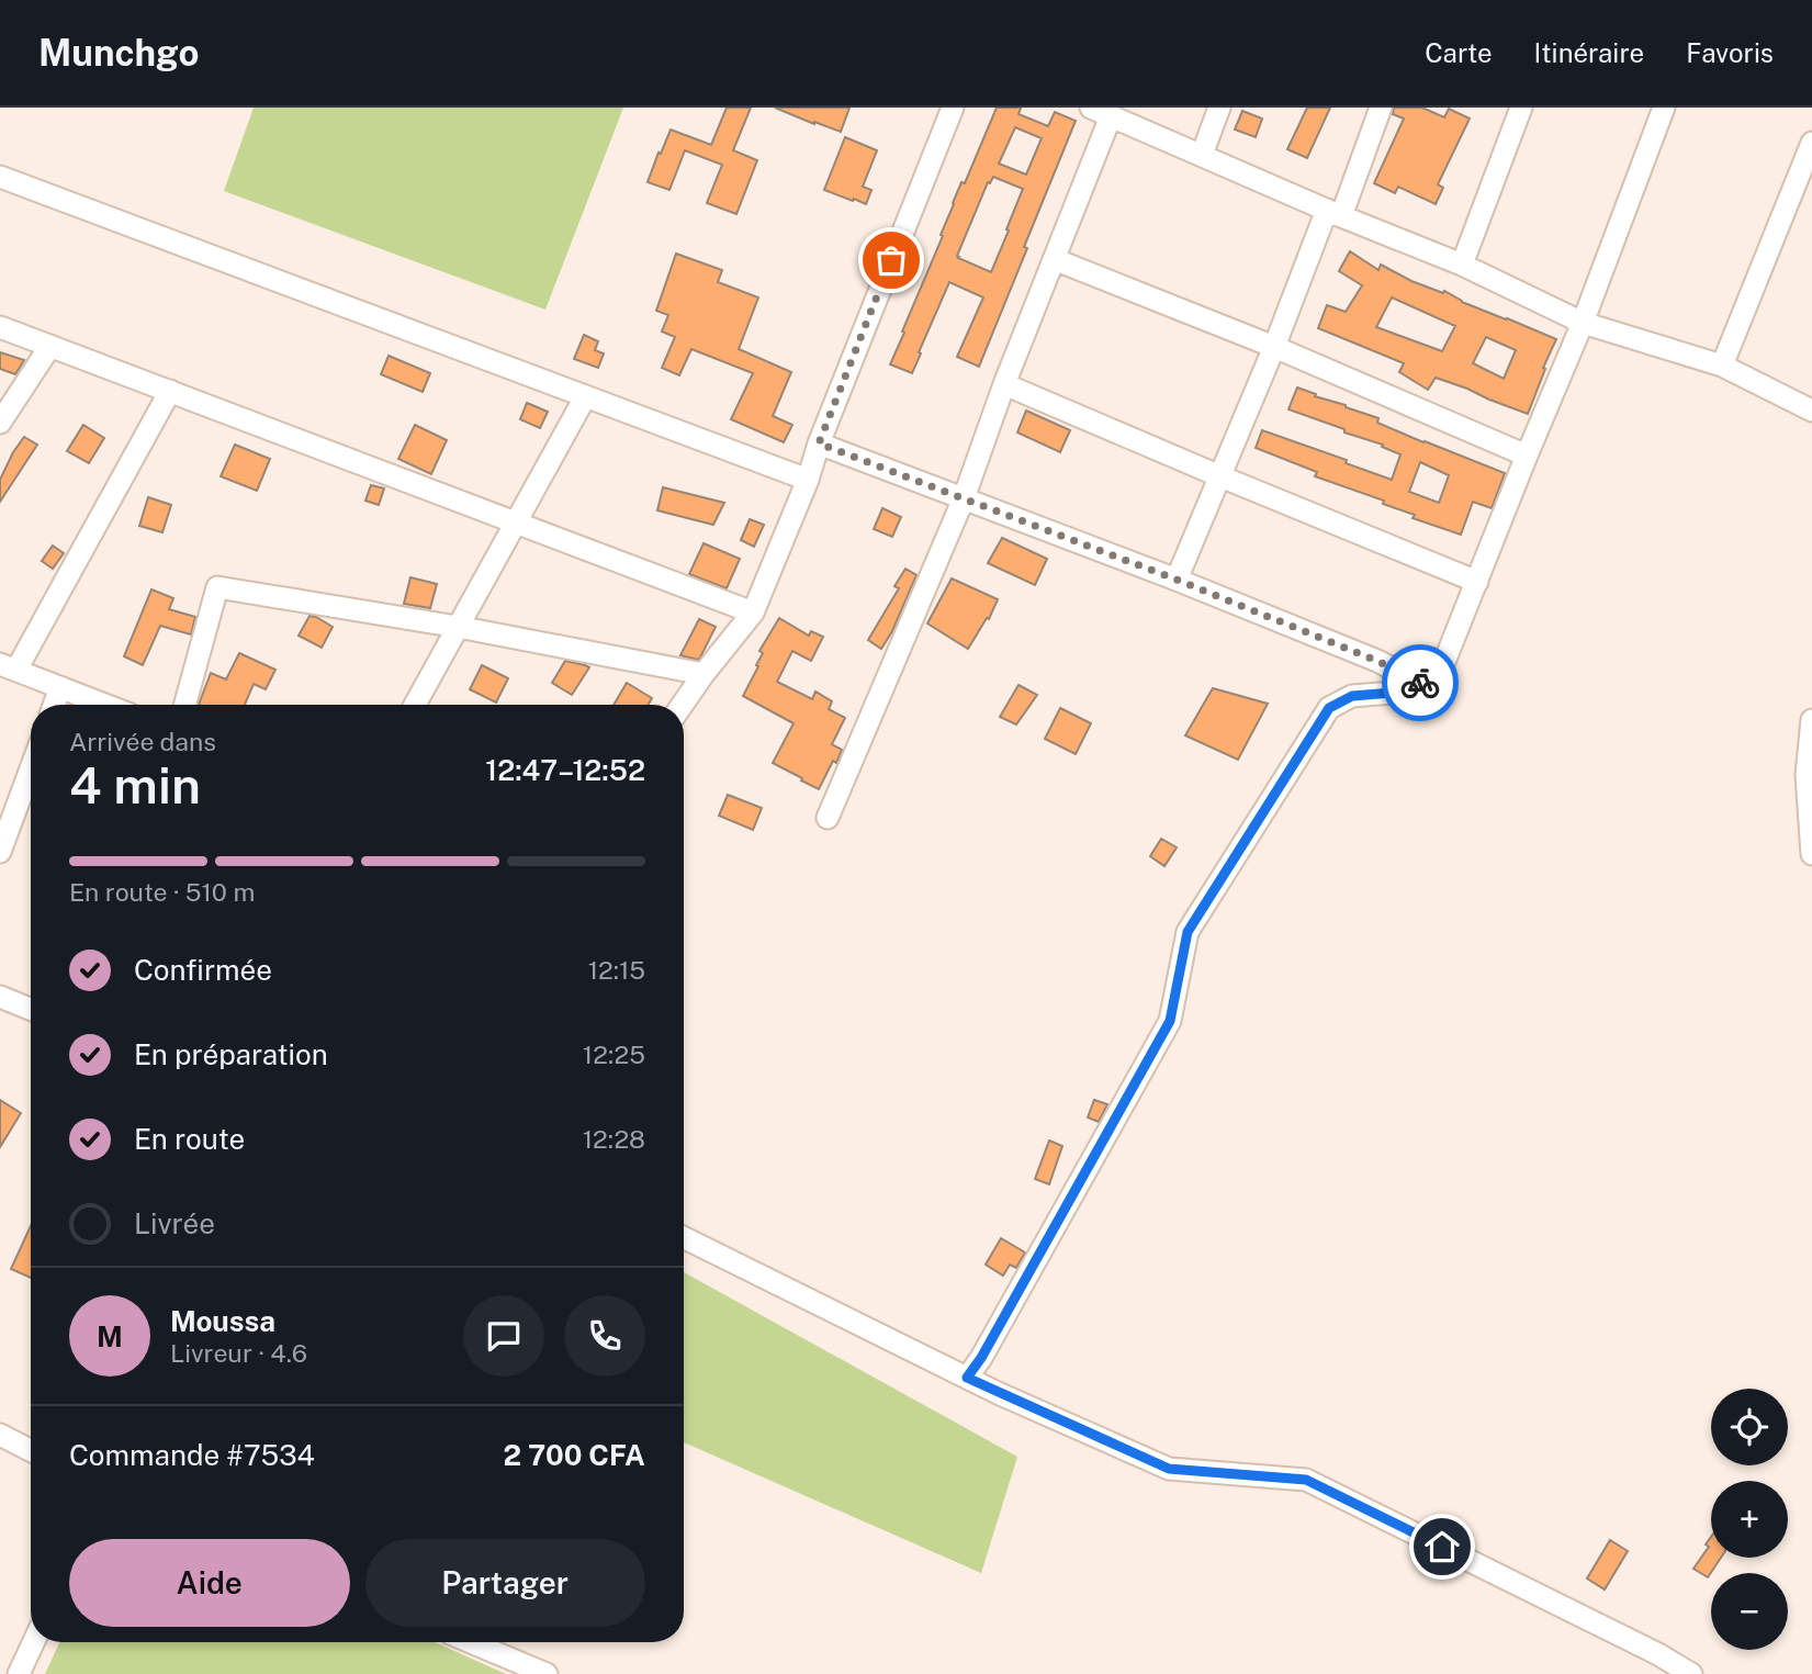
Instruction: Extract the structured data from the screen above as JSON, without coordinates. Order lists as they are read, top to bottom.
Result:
{
  "page": {
    "header": "Munchgo",
    "nav": ["Carte", "Itinéraire", "Favoris"],
    "heading": ["4 min", "Arrivée dans", "12:47–12:52"],
    "panel": [
      "Moussa",
      "Livreur · 4.6",
      "Commande #7534",
      "2 700 CFA"
    ],
    "bar": "En route · 510 m",
    "list": [
      ["Confirmée", "12:15"],
      ["En préparation", "12:25"],
      ["En route", "12:28"],
      "Livrée"
    ],
    "round": "M",
    "map_buttons": ["+", "−"],
    "buttons": ["Aide", "Partager"]
  }
}
